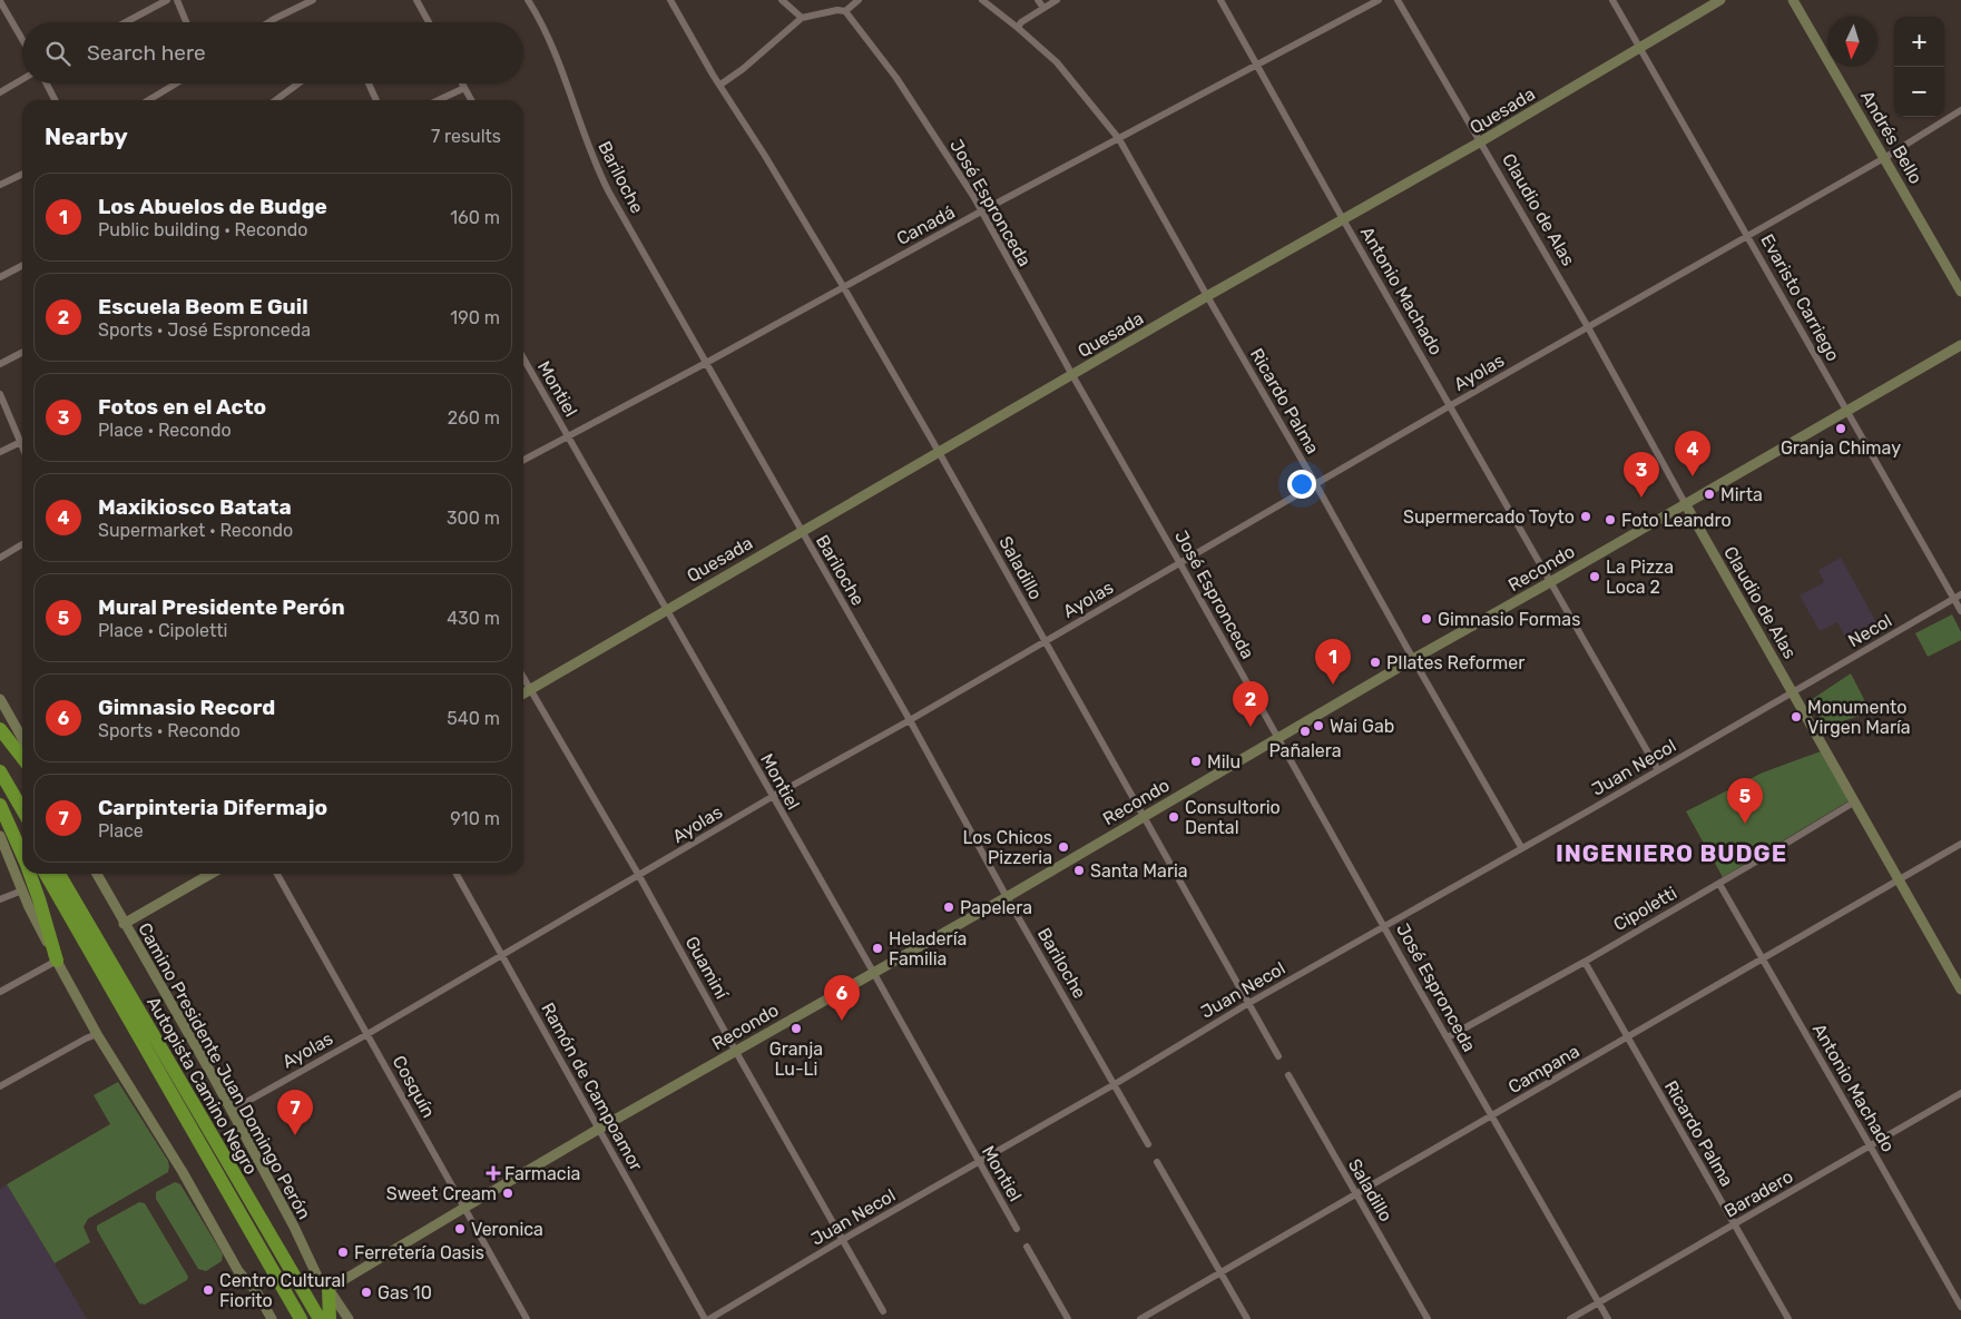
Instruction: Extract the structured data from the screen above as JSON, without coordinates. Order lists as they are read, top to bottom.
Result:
{
  "streets": {
    "highway": ["Autopista Camino Negro"],
    "street": [
      "Quesada",
      "Andrés Bello",
      "Bariloche",
      "José Espronceda",
      "Claudio de Alas",
      "Canadá",
      "Antonio Machado",
      "Evaristo Carriego",
      "Ayolas",
      "Montiel",
      "Ricardo Palma",
      "Saladillo",
      "Recondo",
      "Necol",
      "Juan Necol",
      "Cipoletti",
      "Guaminí",
      "Campana",
      "Camino Presidente Juan Domingo Perón",
      "Cosquín",
      "Ramón de Campoamor",
      "Baradero"
    ]
  },
  "crossings": [
    ["Quesada", "Bariloche"],
    ["Quesada", "José Espronceda"],
    ["Quesada", "Claudio de Alas"],
    ["Quesada", "Antonio Machado"],
    ["Quesada", "Evaristo Carriego"],
    ["Quesada", "Montiel"],
    ["Quesada", "Ricardo Palma"],
    ["Quesada", "Saladillo"],
    ["Quesada", "Guaminí"],
    ["Andrés Bello", "Ayolas"],
    ["Bariloche", "Canadá"],
    ["Bariloche", "Ayolas"],
    ["Bariloche", "Recondo"],
    ["Bariloche", "Juan Necol"],
    ["José Espronceda", "Canadá"],
    ["José Espronceda", "Ayolas"],
    ["José Espronceda", "Recondo"],
    ["José Espronceda", "Juan Necol"],
    ["José Espronceda", "Cipoletti"],
    ["José Espronceda", "Campana"],
    ["José Espronceda", "Baradero"],
    ["Claudio de Alas", "Ayolas"],
    ["Claudio de Alas", "Recondo"],
    ["Claudio de Alas", "Necol"],
    ["Claudio de Alas", "Juan Necol"],
    ["Claudio de Alas", "Cipoletti"],
    ["Claudio de Alas", "Campana"],
    ["Canadá", "Antonio Machado"],
    ["Canadá", "Montiel"],
    ["Canadá", "Ricardo Palma"],
    ["Canadá", "Saladillo"],
    ["Antonio Machado", "Ayolas"],
    ["Antonio Machado", "Recondo"],
    ["Antonio Machado", "Juan Necol"],
    ["Antonio Machado", "Cipoletti"],
    ["Antonio Machado", "Campana"],
    ["Antonio Machado", "Baradero"],
    ["Evaristo Carriego", "Ayolas"],
    ["Evaristo Carriego", "Recondo"],
    ["Evaristo Carriego", "Necol"],
    ["Ayolas", "Montiel"],
    ["Ayolas", "Ricardo Palma"],
    ["Ayolas", "Saladillo"],
    ["Ayolas", "Guaminí"],
    ["Ayolas", "Camino Presidente Juan Domingo Perón"],
    ["Ayolas", "Cosquín"],
    ["Ayolas", "Ramón de Campoamor"],
    ["Montiel", "Recondo"],
    ["Montiel", "Juan Necol"],
    ["Ricardo Palma", "Recondo"],
    ["Ricardo Palma", "Juan Necol"],
    ["Ricardo Palma", "Cipoletti"],
    ["Ricardo Palma", "Campana"],
    ["Ricardo Palma", "Baradero"],
    ["Saladillo", "Recondo"],
    ["Saladillo", "Juan Necol"],
    ["Saladillo", "Campana"],
    ["Recondo", "Guaminí"],
    ["Recondo", "Camino Presidente Juan Domingo Perón"],
    ["Recondo", "Cosquín"],
    ["Recondo", "Ramón de Campoamor"],
    ["Necol", "Juan Necol"],
    ["Juan Necol", "Guaminí"]
  ],
  "districts": ["INGENIERO BUDGE"],
  "places": {
    "other": [
      "Granja Chimay",
      "Mirta",
      "Supermercado Toyto",
      "Foto Leandro",
      "La Pizza Loca 2",
      "Gimnasio Formas",
      "PIlates Reformer",
      "Monumento Virgen María",
      "Wai Gab",
      "Pañalera",
      "Milu",
      "Consultorio Dental",
      "Los Chicos Pizzeria",
      "Santa Maria",
      "Papelera",
      "Heladería Familia",
      "Granja Lu-Li",
      "Sweet Cream",
      "Veronica",
      "Ferretería Oasis",
      "Centro Cultural Fiorito",
      "Gas 10"
    ],
    "health": ["Farmacia"]
  },
  "north": "bottom",
  "page": {
    "map_buttons": ["+", "−"],
    "search": "Search here",
    "heading": ["Nearby", "7 results"],
    "list": [
      {
        "mark": "1",
        "name": "Los Abuelos de Budge",
        "note": "Public building · Recondo",
        "value": "160 m"
      },
      {
        "mark": "2",
        "name": "Escuela Beom E Guil",
        "note": "Sports · José Espronceda",
        "value": "190 m"
      },
      {
        "mark": "3",
        "name": "Fotos en el Acto",
        "note": "Place · Recondo",
        "value": "260 m"
      },
      {
        "mark": "4",
        "name": "Maxikiosco Batata",
        "note": "Supermarket · Recondo",
        "value": "300 m"
      },
      {
        "mark": "5",
        "name": "Mural Presidente Perón",
        "note": "Place · Cipoletti",
        "value": "430 m"
      },
      {
        "mark": "6",
        "name": "Gimnasio Record",
        "note": "Sports · Recondo",
        "value": "540 m"
      },
      {
        "mark": "7",
        "name": "Carpinteria Difermajo",
        "note": "Place",
        "value": "910 m"
      }
    ],
    "pins": [
      "4",
      "3",
      "1",
      "2",
      "5",
      "6",
      "7"
    ]
  }
}
